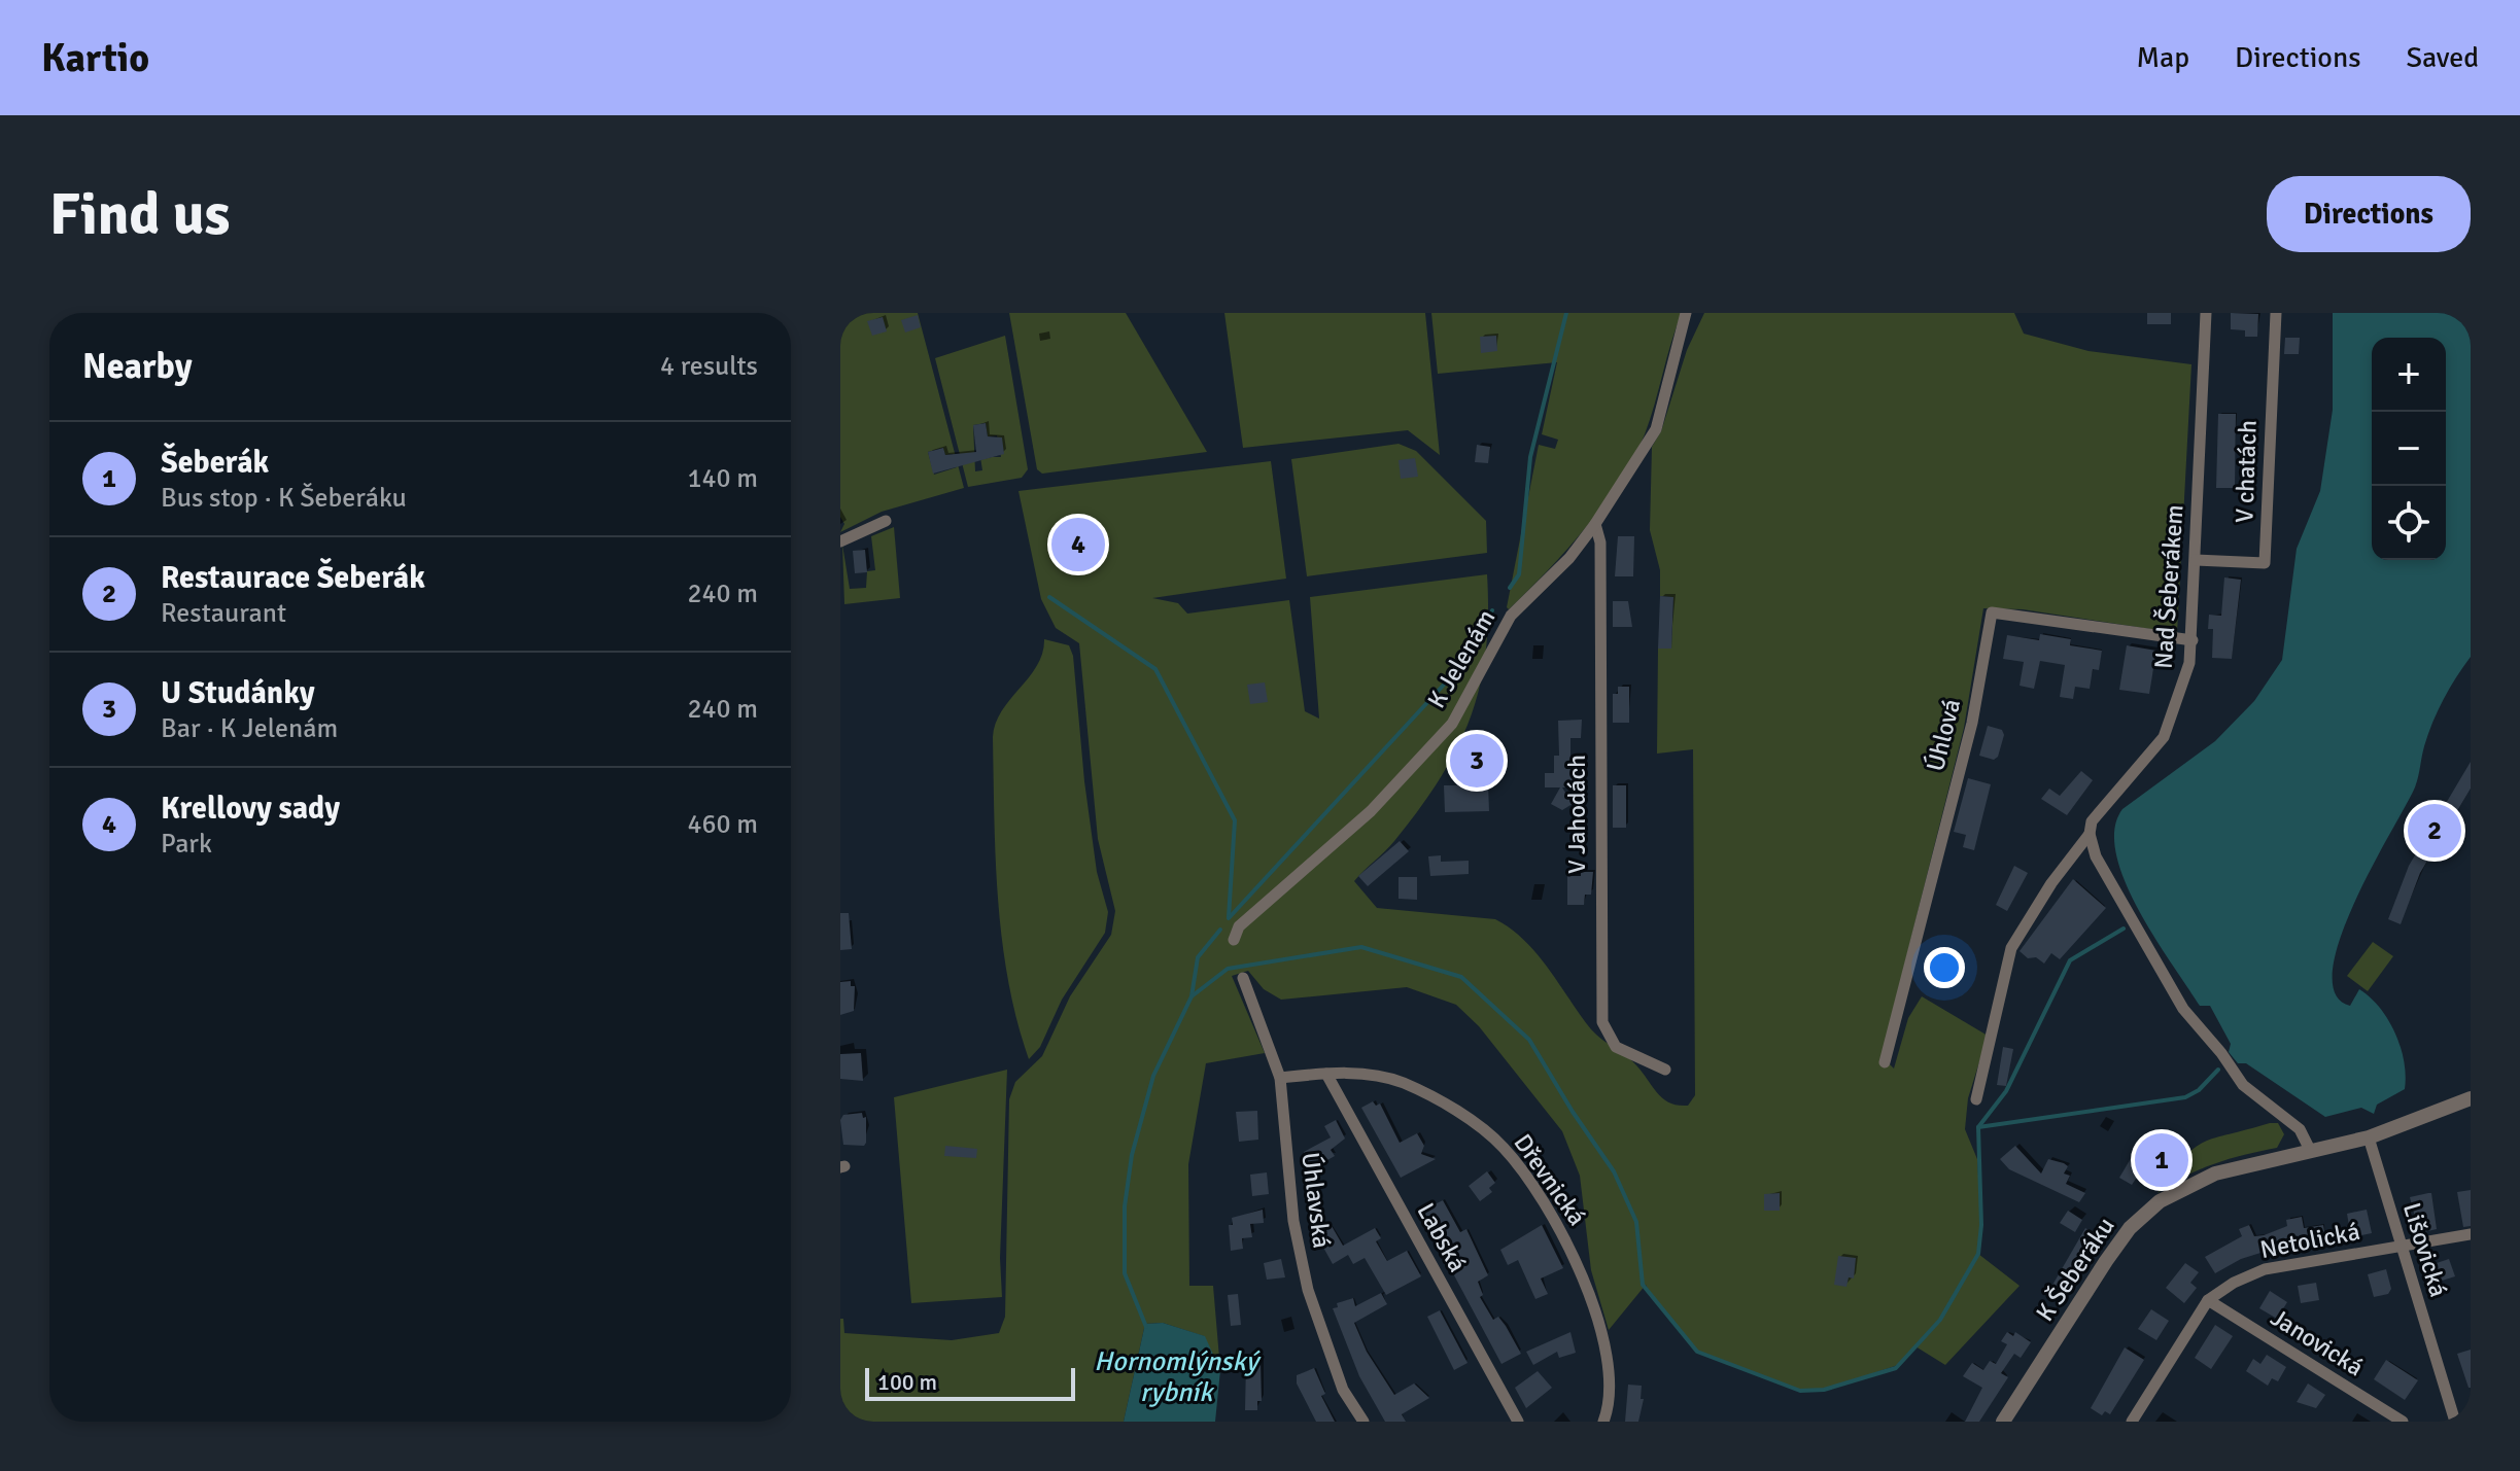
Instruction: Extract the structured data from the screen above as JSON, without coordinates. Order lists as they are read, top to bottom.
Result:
{
  "streets": {
    "street": [
      "V chatách",
      "Nad Šeberákem",
      "K Jelenám",
      "Úhlová",
      "V Jahodách",
      "Dřevnická",
      "Úhlavská",
      "Labská",
      "Netolická",
      "Lišovická",
      "K Šeberáku",
      "Janovická"
    ]
  },
  "crossings": [
    ["V chatách", "Nad Šeberákem"],
    ["Nad Šeberákem", "Úhlová"],
    ["K Jelenám", "V Jahodách"],
    ["Dřevnická", "Úhlavská"],
    ["Dřevnická", "Labská"],
    ["Netolická", "Lišovická"],
    ["Netolická", "Janovická"],
    ["Lišovická", "K Šeberáku"]
  ],
  "water": ["Hornomlýnský rybník"],
  "scale_bar": "100 m",
  "page": {
    "header": "Kartio",
    "nav": ["Map", "Directions", "Saved"],
    "buttons": "Directions",
    "title": "Find us",
    "heading": ["Nearby", "4 results"],
    "map_buttons": ["+", "−"],
    "list": [
      {
        "mark": "1",
        "name": "Šeberák",
        "note": "Bus stop · K Šeberáku",
        "value": "140 m"
      },
      {
        "mark": "2",
        "name": "Restaurace Šeberák",
        "note": "Restaurant",
        "value": "240 m"
      },
      {
        "mark": "3",
        "name": "U Studánky",
        "note": "Bar · K Jelenám",
        "value": "240 m"
      },
      {
        "mark": "4",
        "name": "Krellovy sady",
        "note": "Park",
        "value": "460 m"
      }
    ],
    "pins": [
      "4",
      "3",
      "2",
      "1"
    ],
    "scale": "100 m"
  }
}
